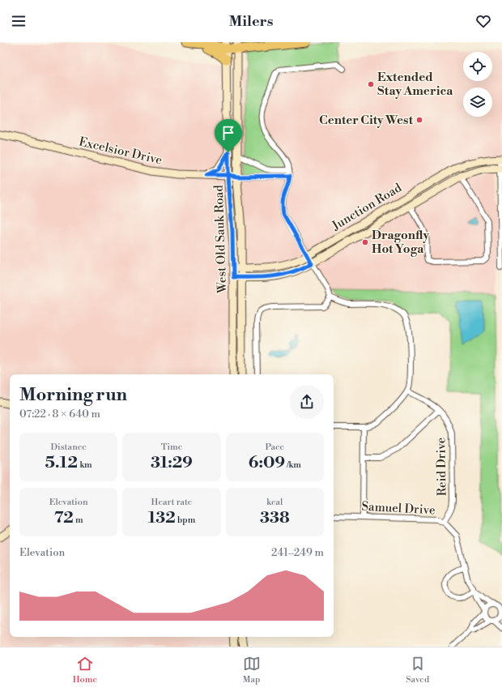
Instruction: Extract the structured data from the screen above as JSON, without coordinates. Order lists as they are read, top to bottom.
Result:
{
  "streets": {
    "street": [
      "Excelsior Drive",
      "Junction Road",
      "West Old Sauk Road",
      "Reid Drive",
      "Samuel Drive"
    ]
  },
  "crossings": [
    ["Excelsior Drive", "West Old Sauk Road"],
    ["Junction Road", "West Old Sauk Road"],
    ["Reid Drive", "Samuel Drive"]
  ],
  "places": ["Extended Stay America", "Center City West", "Dragonfly Hot Yoga"],
  "page": {
    "header": "Milers",
    "heading": ["Morning run", "07:22 · 8 × 640 m"],
    "stats": [
      ["Distance", "5.12 km"],
      ["Time", "31:29"],
      ["Pace", "6:09 /km"],
      ["Elevation", "72 m"],
      ["Heart rate", "132 bpm"],
      ["kcal", "338"]
    ],
    "chart": ["Elevation", "241–249 m"],
    "tabs": ["Home", "Map", "Saved"]
  }
}
